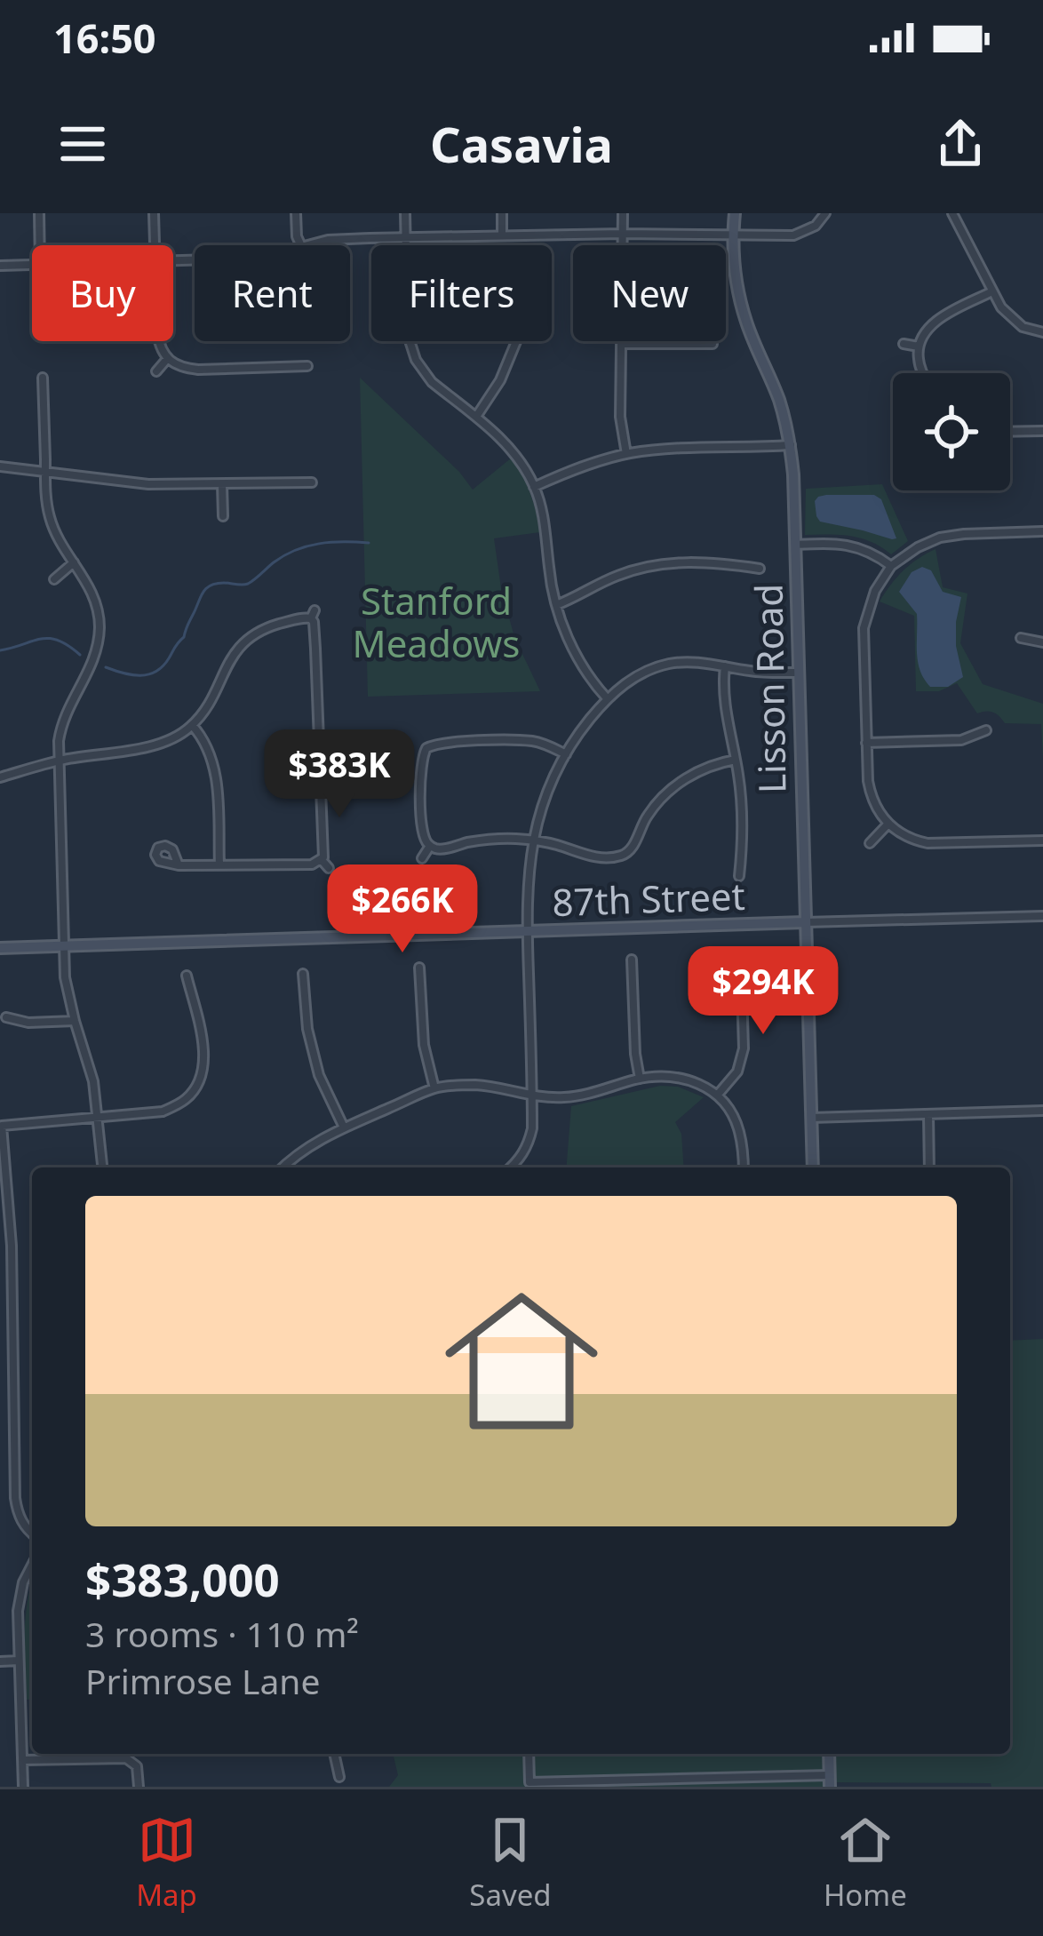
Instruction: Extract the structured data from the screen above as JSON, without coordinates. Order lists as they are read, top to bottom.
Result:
{
  "streets": {
    "street": ["Lisson Road", "87th Street"]
  },
  "crossings": [
    ["Lisson Road", "87th Street"]
  ],
  "parks": ["Stanford Meadows"],
  "page": {
    "status": "16:50",
    "header": "Casavia",
    "chip": [
      "Buy",
      "Rent",
      "Filters",
      "New"
    ],
    "price": ["$383K", "$266K", "$294K"],
    "list": [
      {
        "name": "$383,000",
        "note": "3 rooms · 110 m² · Primrose Lane"
      }
    ],
    "tabs": ["Map", "Saved", "Home"]
  }
}
